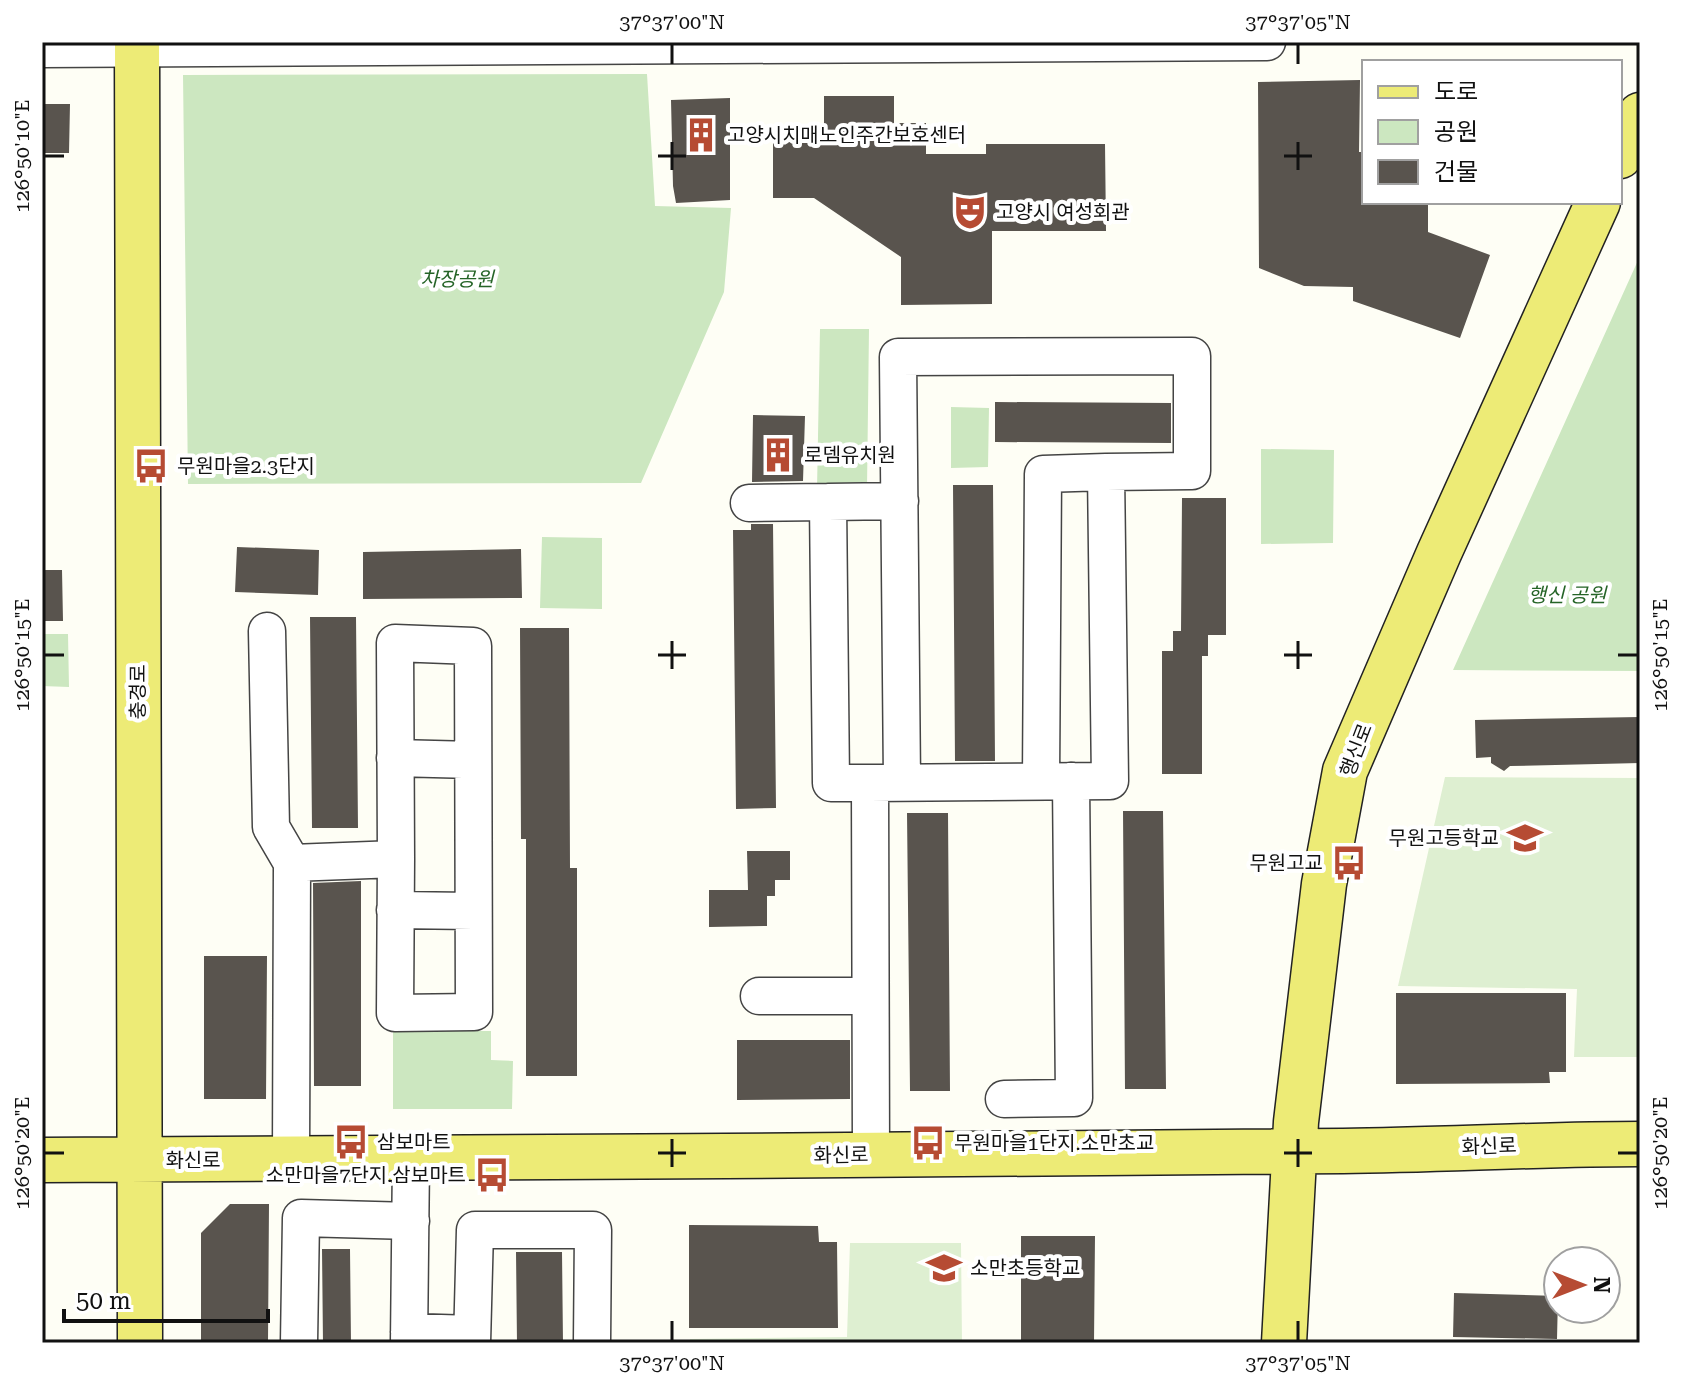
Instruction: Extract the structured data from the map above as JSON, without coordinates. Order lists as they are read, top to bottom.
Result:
{
  "streets": {
    "main road": ["충경로", "행신로", "화신로"]
  },
  "crossings": [
    ["충경로", "화신로"],
    ["행신로", "화신로"]
  ],
  "parks": ["차장공원", "행신 공원"],
  "places": {
    "building": ["고양시치매노인주간보호센터", "로뎀유치원"],
    "theatre": ["고양시 여성회관"],
    "bus stop": [
      "무원마을2.3단지",
      "무원고교",
      "삼보마트",
      "무원마을1단지.소만초교",
      "소만마을7단지.삼보마트"
    ],
    "school or university": ["무원고등학교", "소만초등학교"]
  },
  "legend": ["도로", "공원", "건물"],
  "scale_bar": "50 m",
  "north": "right",
  "coordinates": [
    "37°37'00\"N",
    "37°37'05\"N",
    "126°50'10\"E",
    "126°50'15\"E",
    "126°50'20\"E"
  ]
}
